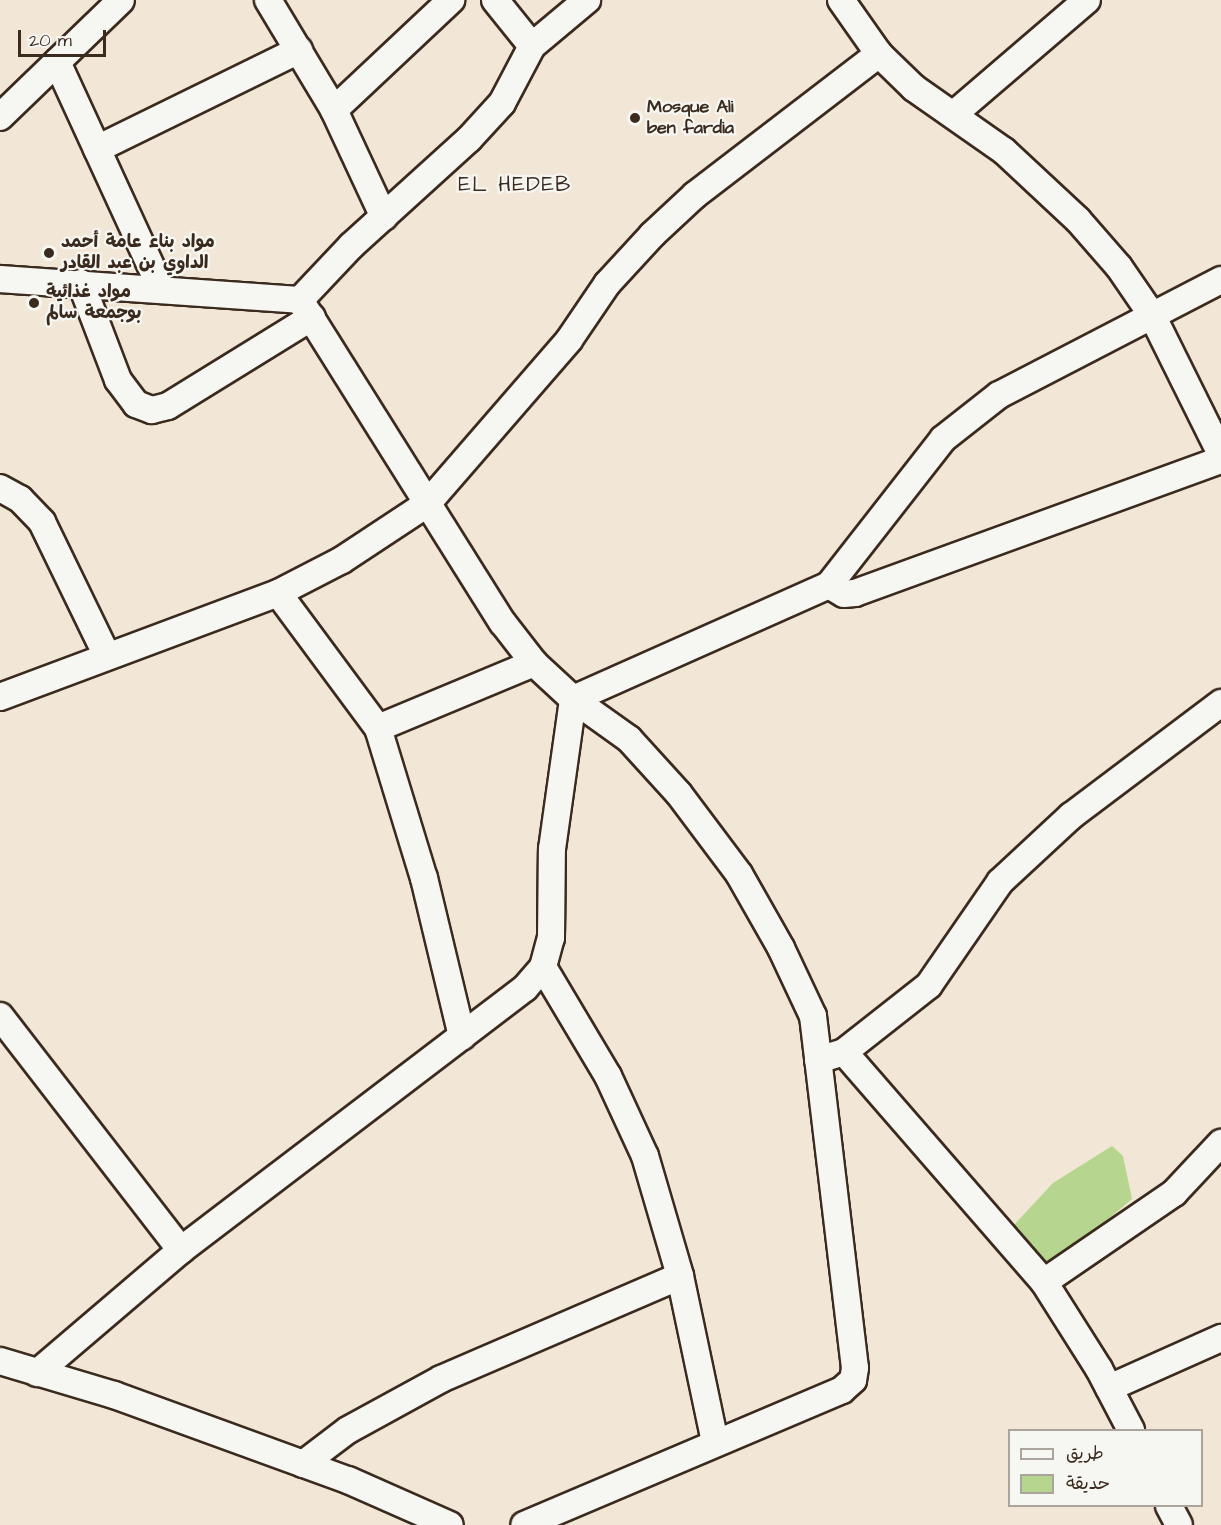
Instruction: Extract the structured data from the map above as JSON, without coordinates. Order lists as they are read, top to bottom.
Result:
{
  "districts": ["EL HEDEB"],
  "places": ["Mosque Ali ben fardia", "مواد بناء عامة أحمد الداوي بن عبد القادر", "مواد غذائية بوجمعة سالم"],
  "legend": ["طريق", "حديقة"],
  "scale_bar": "20 m"
}
